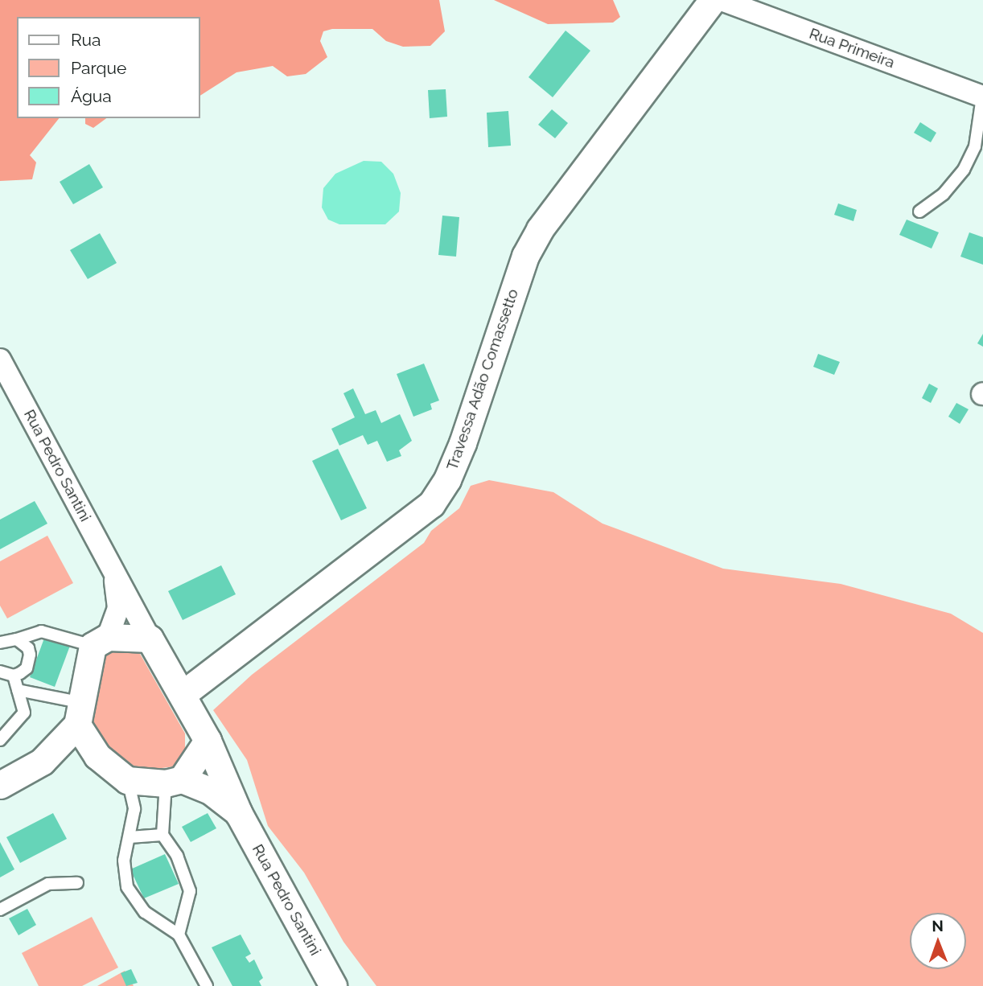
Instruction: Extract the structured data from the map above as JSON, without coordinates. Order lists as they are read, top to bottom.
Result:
{
  "streets": {
    "street": ["Rua Primeira", "Travessa Adão Comassetto", "Rua Pedro Santini"]
  },
  "crossings": [
    ["Travessa Adão Comassetto", "Rua Pedro Santini"]
  ],
  "legend": ["Rua", "Parque", "Água"],
  "north": "top"
}
